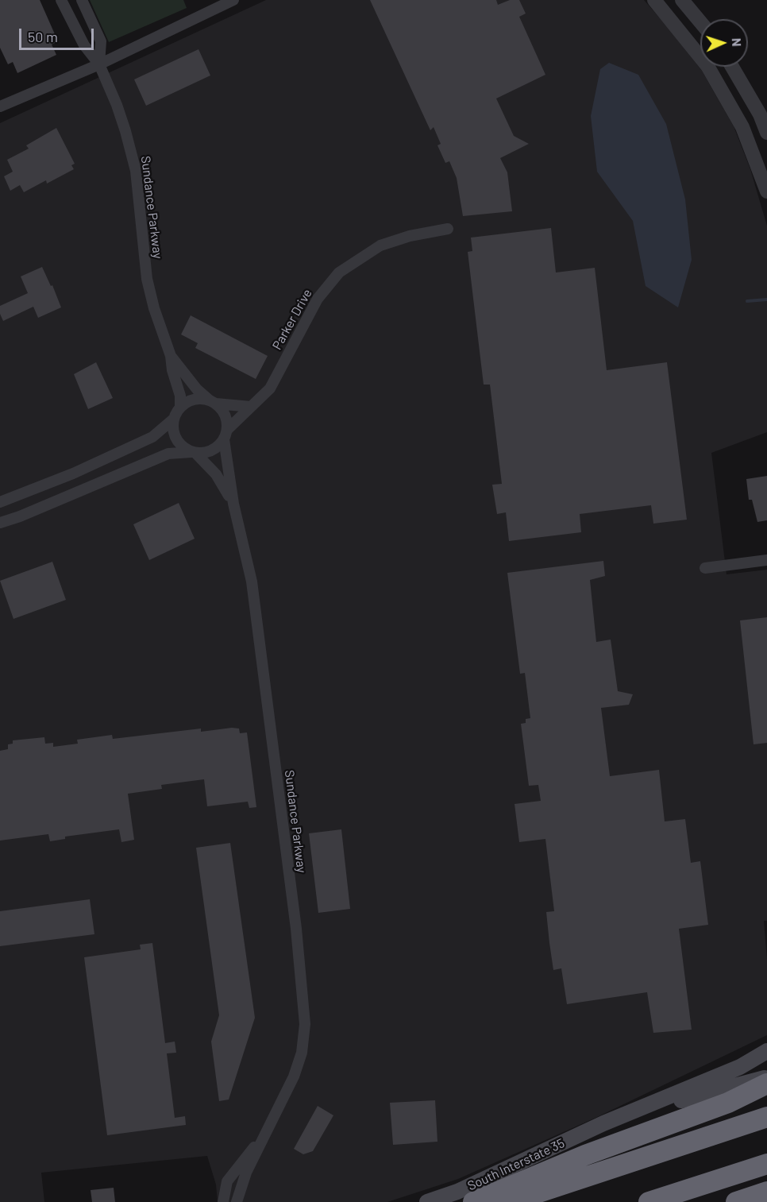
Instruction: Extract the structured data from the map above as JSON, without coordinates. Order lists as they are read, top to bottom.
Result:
{
  "streets": {
    "main road": ["South Interstate 35"],
    "street": ["Sundance Parkway", "Parker Drive"]
  },
  "crossings": [
    ["Sundance Parkway", "Parker Drive"]
  ],
  "scale_bar": "50 m",
  "north": "right"
}
